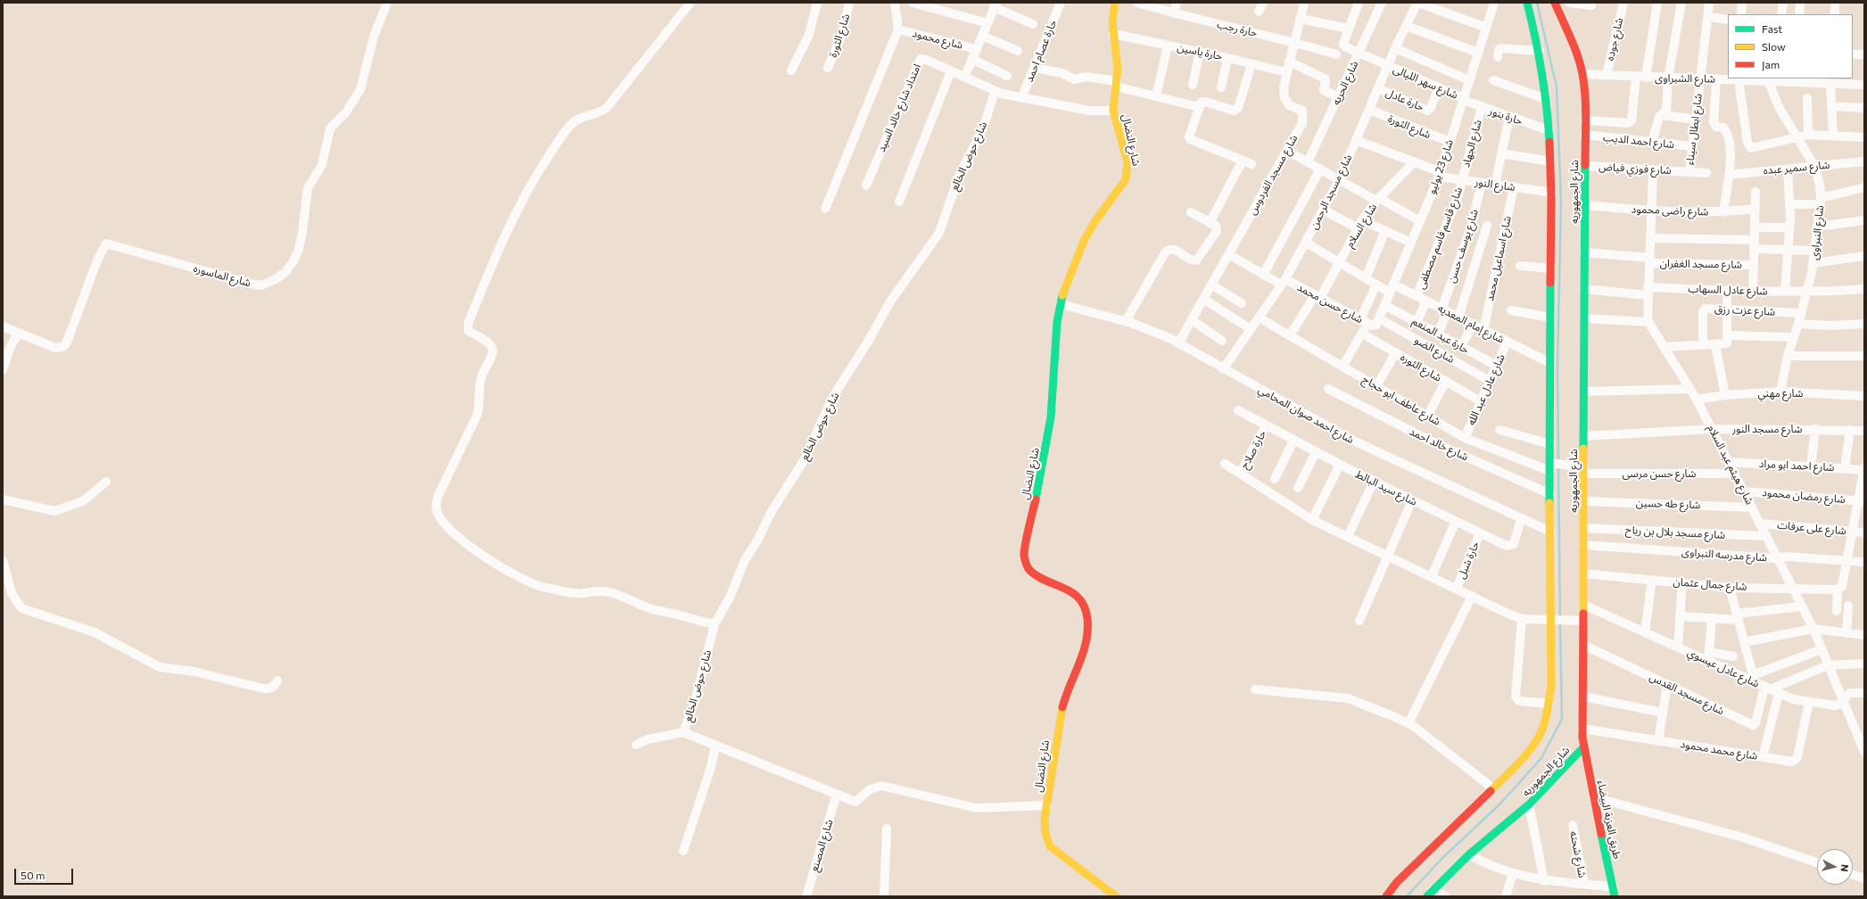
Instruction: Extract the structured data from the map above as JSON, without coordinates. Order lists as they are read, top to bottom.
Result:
{
  "streets": {
    "street": [
      "حارة رجب",
      "شارع الثورة",
      "شارع محمود",
      "شارع جوده",
      "حارة عصام احمد",
      "حارة ياسين",
      "شارع الشبراوى",
      "شارع سهر الليالى",
      "شارع الحريه",
      "حارة عادل",
      "امتداد شارع خالد السيد",
      "حارة بنور",
      "شارع ابطال سيناء",
      "شارع النضال",
      "شارع احمد الديب",
      "شارع الجهاد",
      "شارع حوض الخالع",
      "شارع 23 يوليو",
      "شارع سمير عبده",
      "شارع فوزي فياض",
      "شارع مسجد الفردوس",
      "شارع النور",
      "شارع مسجد الرحمن",
      "شارع الجمهوريه",
      "شارع راضى محمود",
      "شارع السلام",
      "شارع النبراوى",
      "شارع قاسم قاسم مصطفى",
      "شارع يوسف حسن",
      "شارع اسماعيل محمد",
      "شارع مسجد الغفران",
      "شارع الماسوره",
      "شارع عادل السهاب",
      "شارع حسن محمد",
      "شارع عزت رزق",
      "شارع إمام المعديه",
      "حارة عبد المنعم",
      "شارع الضو",
      "شارع الثوره",
      "شارع عادل عبد الله",
      "شارع مهني",
      "شارع عاطف ابو حجاج",
      "شارع احمد صوان المحامي",
      "شارع مسجد النور",
      "شارع خالد احمد",
      "حارة صلاح",
      "شارع هيثم عبد السلام",
      "شارع احمد ابو مراد",
      "شارع حسن مرسى",
      "شارع سيد البالط",
      "شارع رمضان محمود",
      "شارع طه حسين",
      "شارع على عرفات",
      "شارع مسجد بلال بن رباح",
      "شارع مدرسه النبراوى",
      "حارة شبل",
      "شارع جمال عثمان",
      "شارع عادل عيسوي",
      "شارع مسجد القدس",
      "شارع محمد محمود",
      "طريق العزبة البيضاء",
      "شارع المصنع",
      "شارع شحته"
    ]
  },
  "crossings": [
    ["حارة رجب", "شارع مسجد الفردوس"],
    ["شارع الثورة", "شارع 23 يوليو"],
    ["شارع الثورة", "شارع مسجد الرحمن"],
    ["شارع جوده", "شارع الشبراوى"],
    ["حارة عصام احمد", "امتداد شارع خالد السيد"],
    ["حارة ياسين", "شارع النضال"],
    ["حارة ياسين", "شارع مسجد الفردوس"],
    ["شارع الشبراوى", "شارع ابطال سيناء"],
    ["شارع الشبراوى", "شارع الجمهوريه"],
    ["شارع الشبراوى", "شارع النبراوى"],
    ["شارع سهر الليالى", "شارع الحريه"],
    ["شارع سهر الليالى", "حارة عادل"],
    ["شارع سهر الليالى", "حارة بنور"],
    ["شارع سهر الليالى", "شارع 23 يوليو"],
    ["شارع سهر الليالى", "شارع مسجد الرحمن"],
    ["حارة عادل", "شارع مسجد الرحمن"],
    ["امتداد شارع خالد السيد", "شارع النضال"],
    ["امتداد شارع خالد السيد", "شارع حوض الخالع"],
    ["حارة بنور", "شارع الجهاد"],
    ["حارة بنور", "شارع 23 يوليو"],
    ["شارع ابطال سيناء", "شارع احمد الديب"],
    ["شارع ابطال سيناء", "شارع فوزي فياض"],
    ["شارع النضال", "شارع احمد صوان المحامي"],
    ["شارع احمد الديب", "شارع الجمهوريه"],
    ["شارع الجهاد", "شارع النور"],
    ["شارع الجهاد", "شارع قاسم قاسم مصطفى"],
    ["شارع 23 يوليو", "شارع النور"],
    ["شارع 23 يوليو", "شارع حسن محمد"],
    ["شارع 23 يوليو", "شارع إمام المعديه"],
    ["شارع 23 يوليو", "حارة عبد المنعم"],
    ["شارع 23 يوليو", "شارع الضو"],
    ["شارع سمير عبده", "شارع النبراوى"],
    ["شارع فوزي فياض", "شارع الجمهوريه"],
    ["شارع فوزي فياض", "شارع هيثم عبد السلام"],
    ["شارع مسجد الفردوس", "شارع حسن محمد"],
    ["شارع مسجد الفردوس", "شارع احمد صوان المحامي"],
    ["شارع النور", "شارع مسجد الرحمن"],
    ["شارع النور", "شارع السلام"],
    ["شارع النور", "شارع قاسم قاسم مصطفى"],
    ["شارع النور", "شارع يوسف حسن"],
    ["شارع النور", "شارع اسماعيل محمد"],
    ["شارع مسجد الرحمن", "شارع حسن محمد"],
    ["شارع مسجد الرحمن", "شارع إمام المعديه"],
    ["شارع مسجد الرحمن", "شارع عاطف ابو حجاج"],
    ["شارع مسجد الرحمن", "شارع احمد صوان المحامي"],
    ["شارع الجمهوريه", "شارع راضى محمود"],
    ["شارع الجمهوريه", "شارع مسجد الغفران"],
    ["شارع الجمهوريه", "شارع عادل السهاب"],
    ["شارع الجمهوريه", "شارع مسجد النور"],
    ["شارع الجمهوريه", "شارع حسن مرسى"],
    ["شارع الجمهوريه", "شارع طه حسين"],
    ["شارع الجمهوريه", "شارع مسجد بلال بن رباح"],
    ["شارع الجمهوريه", "شارع مدرسه النبراوى"],
    ["شارع الجمهوريه", "شارع جمال عثمان"],
    ["شارع الجمهوريه", "شارع عادل عيسوي"],
    ["شارع الجمهوريه", "شارع مسجد القدس"],
    ["شارع الجمهوريه", "شارع محمد محمود"],
    ["شارع الجمهوريه", "طريق العزبة البيضاء"],
    ["شارع راضى محمود", "شارع هيثم عبد السلام"],
    ["شارع السلام", "شارع حسن محمد"],
    ["شارع السلام", "شارع إمام المعديه"],
    ["شارع النبراوى", "شارع عادل السهاب"],
    ["شارع النبراوى", "شارع عزت رزق"],
    ["شارع النبراوى", "شارع مهني"],
    ["شارع قاسم قاسم مصطفى", "شارع إمام المعديه"],
    ["شارع يوسف حسن", "شارع إمام المعديه"],
    ["شارع يوسف حسن", "حارة عبد المنعم"],
    ["شارع اسماعيل محمد", "شارع إمام المعديه"],
    ["شارع مسجد الغفران", "شارع هيثم عبد السلام"],
    ["شارع عادل السهاب", "شارع هيثم عبد السلام"],
    ["شارع حسن محمد", "شارع الضو"],
    ["شارع إمام المعديه", "شارع عادل عبد الله"],
    ["حارة عبد المنعم", "شارع عادل عبد الله"],
    ["شارع الضو", "شارع عادل عبد الله"],
    ["شارع الثوره", "شارع عادل عبد الله"],
    ["شارع عادل عبد الله", "شارع عاطف ابو حجاج"],
    ["شارع مهني", "شارع هيثم عبد السلام"],
    ["شارع عاطف ابو حجاج", "شارع حسن مرسى"],
    ["شارع احمد صوان المحامي", "شارع سيد البالط"],
    ["شارع مسجد النور", "شارع هيثم عبد السلام"],
    ["حارة صلاح", "شارع سيد البالط"],
    ["شارع هيثم عبد السلام", "شارع احمد ابو مراد"],
    ["شارع هيثم عبد السلام", "شارع حسن مرسى"],
    ["شارع هيثم عبد السلام", "شارع رمضان محمود"],
    ["شارع هيثم عبد السلام", "شارع طه حسين"],
    ["شارع هيثم عبد السلام", "شارع على عرفات"],
    ["شارع هيثم عبد السلام", "شارع مسجد بلال بن رباح"],
    ["شارع هيثم عبد السلام", "شارع مدرسه النبراوى"],
    ["شارع هيثم عبد السلام", "شارع جمال عثمان"],
    ["شارع هيثم عبد السلام", "شارع عادل عيسوي"],
    ["شارع سيد البالط", "حارة شبل"],
    ["شارع عادل عيسوي", "شارع مسجد القدس"],
    ["شارع عادل عيسوي", "شارع محمد محمود"]
  ],
  "legend": ["Fast", "Slow", "Jam"],
  "scale_bar": "50 m",
  "north": "right"
}
